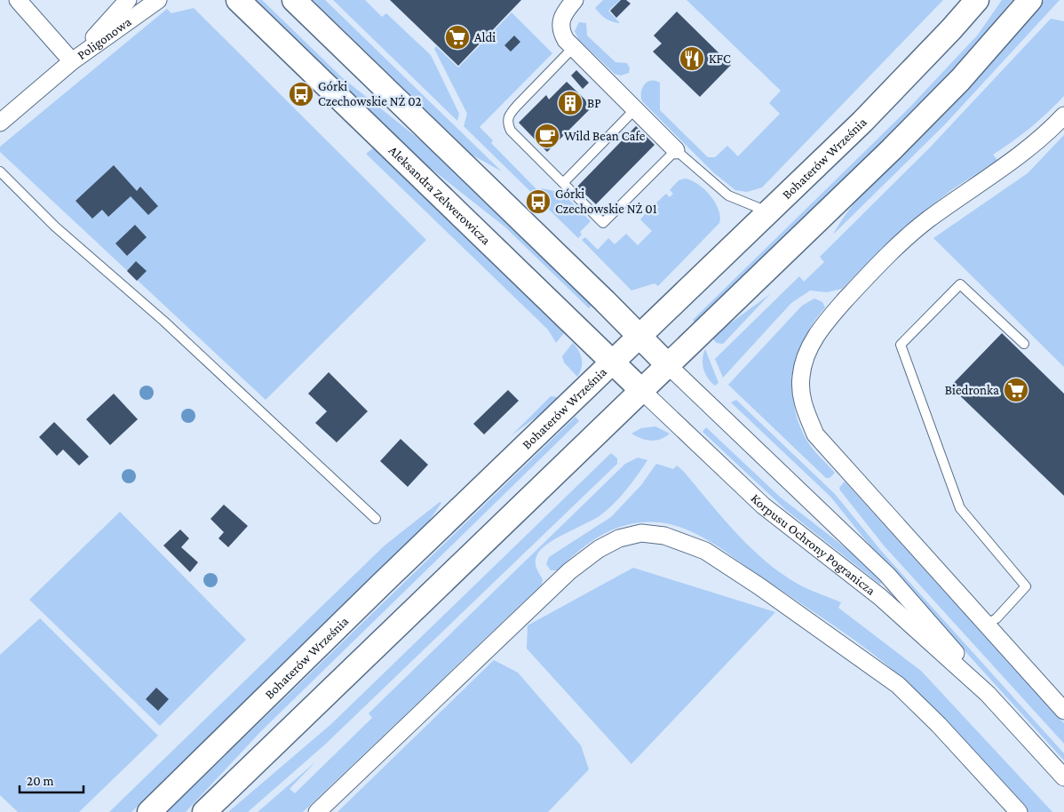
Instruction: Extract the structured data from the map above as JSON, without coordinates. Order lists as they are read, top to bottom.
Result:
{
  "streets": {
    "main road": ["Bohaterów Września", "Aleksandra Zelwerowicza"],
    "street": ["Poligonowa", "Korpusu Ochrony Pogranicza"]
  },
  "crossings": [
    ["Bohaterów Września", "Aleksandra Zelwerowicza"],
    ["Aleksandra Zelwerowicza", "Korpusu Ochrony Pogranicza"]
  ],
  "places": {
    "supermarket": ["Aldi", "Biedronka"],
    "restaurant": ["KFC"],
    "bus stop": ["Górki Czechowskie NŻ 02", "Górki Czechowskie NŻ 01"],
    "building": ["BP"],
    "cafe": ["Wild Bean Cafe"]
  },
  "scale_bar": "20 m"
}
